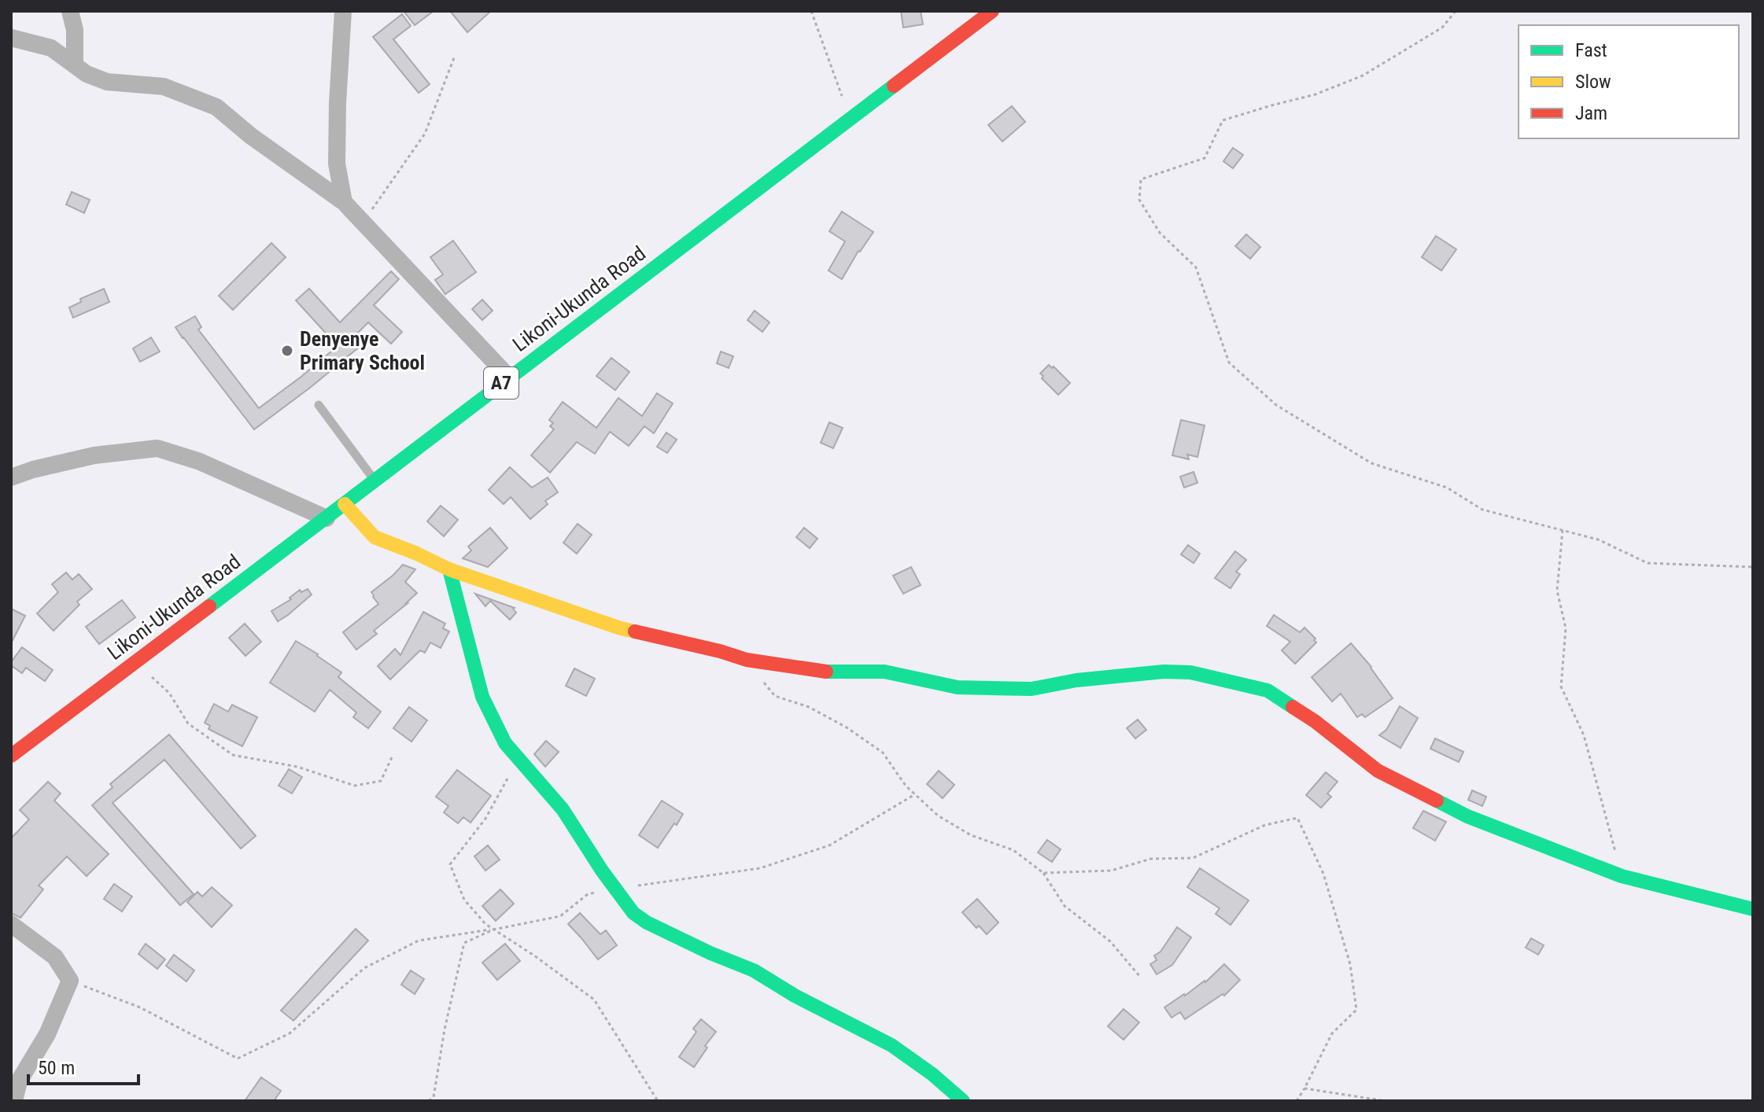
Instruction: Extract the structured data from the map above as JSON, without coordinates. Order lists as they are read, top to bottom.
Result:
{
  "streets": {
    "main road": ["Likoni-Ukunda Road", "A7"]
  },
  "places": ["Denyenye Primary School"],
  "legend": ["Fast", "Slow", "Jam"],
  "scale_bar": "50 m"
}
